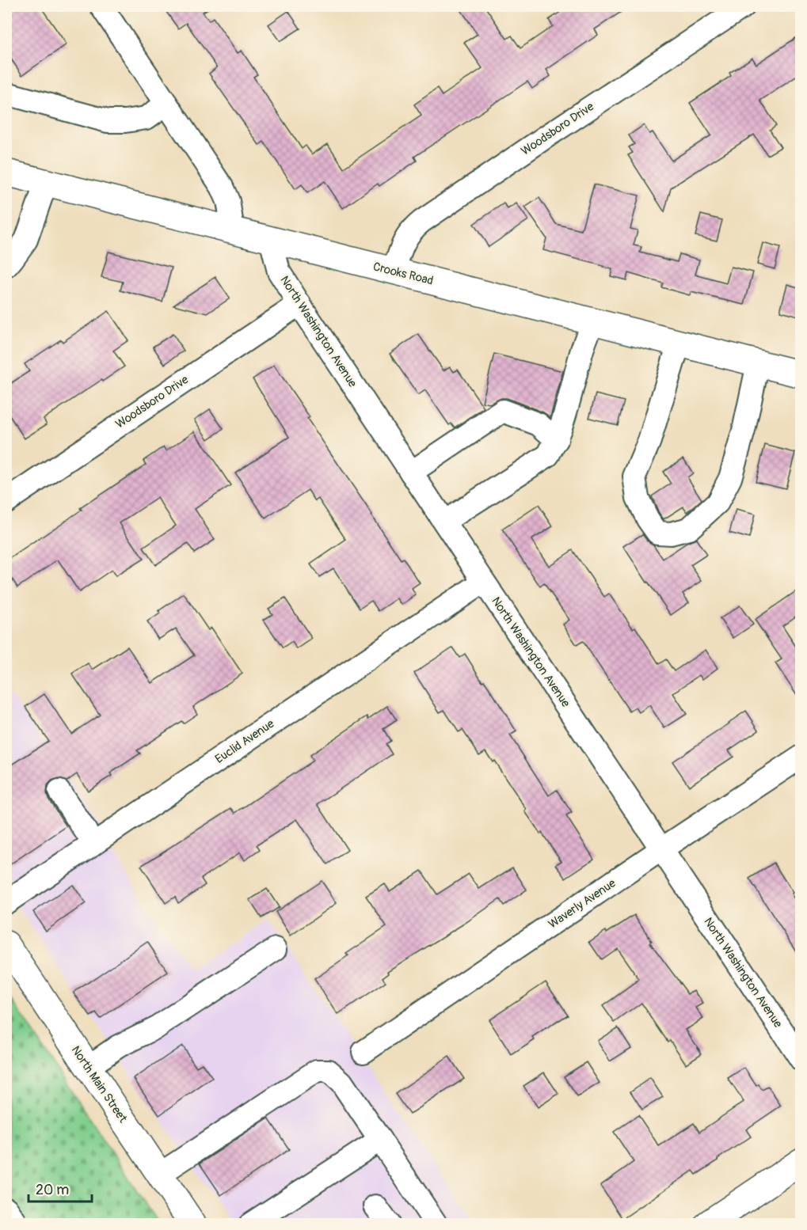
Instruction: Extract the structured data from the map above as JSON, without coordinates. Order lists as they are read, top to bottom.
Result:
{
  "streets": {
    "main road": ["Crooks Road", "North Main Street"],
    "street": [
      "Woodsboro Drive",
      "North Washington Avenue",
      "Euclid Avenue",
      "Waverly Avenue"
    ]
  },
  "crossings": [
    ["Woodsboro Drive", "Crooks Road"],
    ["Woodsboro Drive", "North Washington Avenue"],
    ["Crooks Road", "North Washington Avenue"],
    ["North Washington Avenue", "Euclid Avenue"],
    ["North Washington Avenue", "Waverly Avenue"]
  ],
  "scale_bar": "20 m"
}
